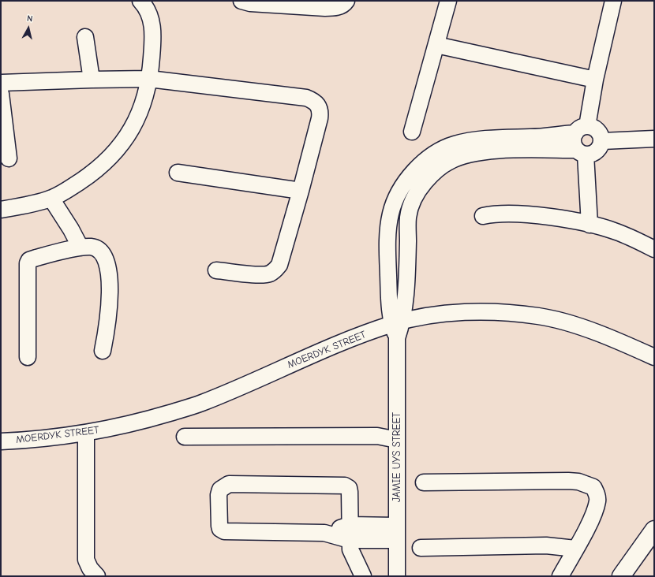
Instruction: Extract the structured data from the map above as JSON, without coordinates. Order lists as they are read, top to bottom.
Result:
{
  "streets": {
    "street": ["MOERDYK STREET", "JAMIE UYS STREET"]
  },
  "crossings": [
    ["MOERDYK STREET", "JAMIE UYS STREET"]
  ],
  "north": "top"
}
